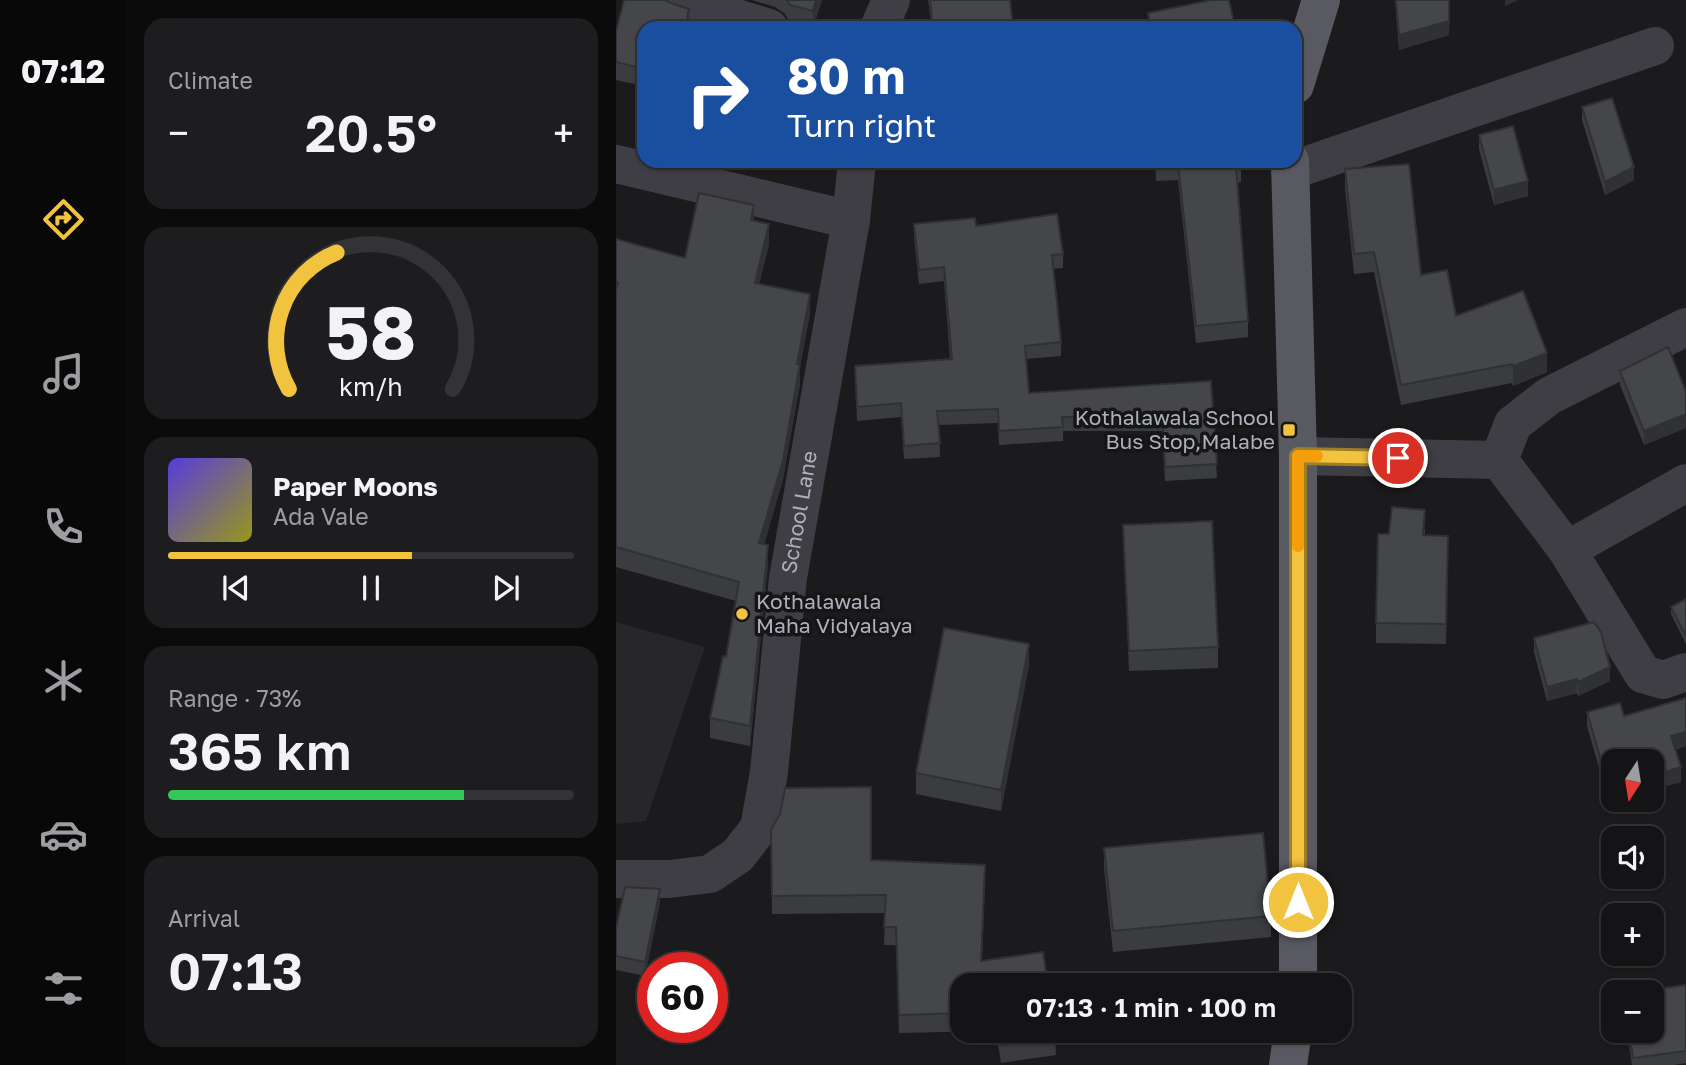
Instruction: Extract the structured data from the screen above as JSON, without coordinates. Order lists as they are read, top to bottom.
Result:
{
  "streets": {
    "street": ["School Lane"]
  },
  "places": {
    "transit": ["Kothalawala School Bus Stop,Malabe"],
    "other": ["Kothalawala Maha Vidyalaya"]
  },
  "north": "bottom",
  "page": {
    "tabs": "07:12",
    "tile": [
      "Climate",
      ["Range · 73%", "365 km"],
      ["Arrival", "07:13"]
    ],
    "turn": ["80 m", "Turn right"],
    "heat": ["−", "20.5°", "+"],
    "song": ["Paper Moons", "Ada Vale"],
    "map_buttons": ["+", "−"],
    "limit": "60",
    "trip": "07:13 · 1 min · 100 m",
    "gauge": ["58", "km/h"]
  }
}
